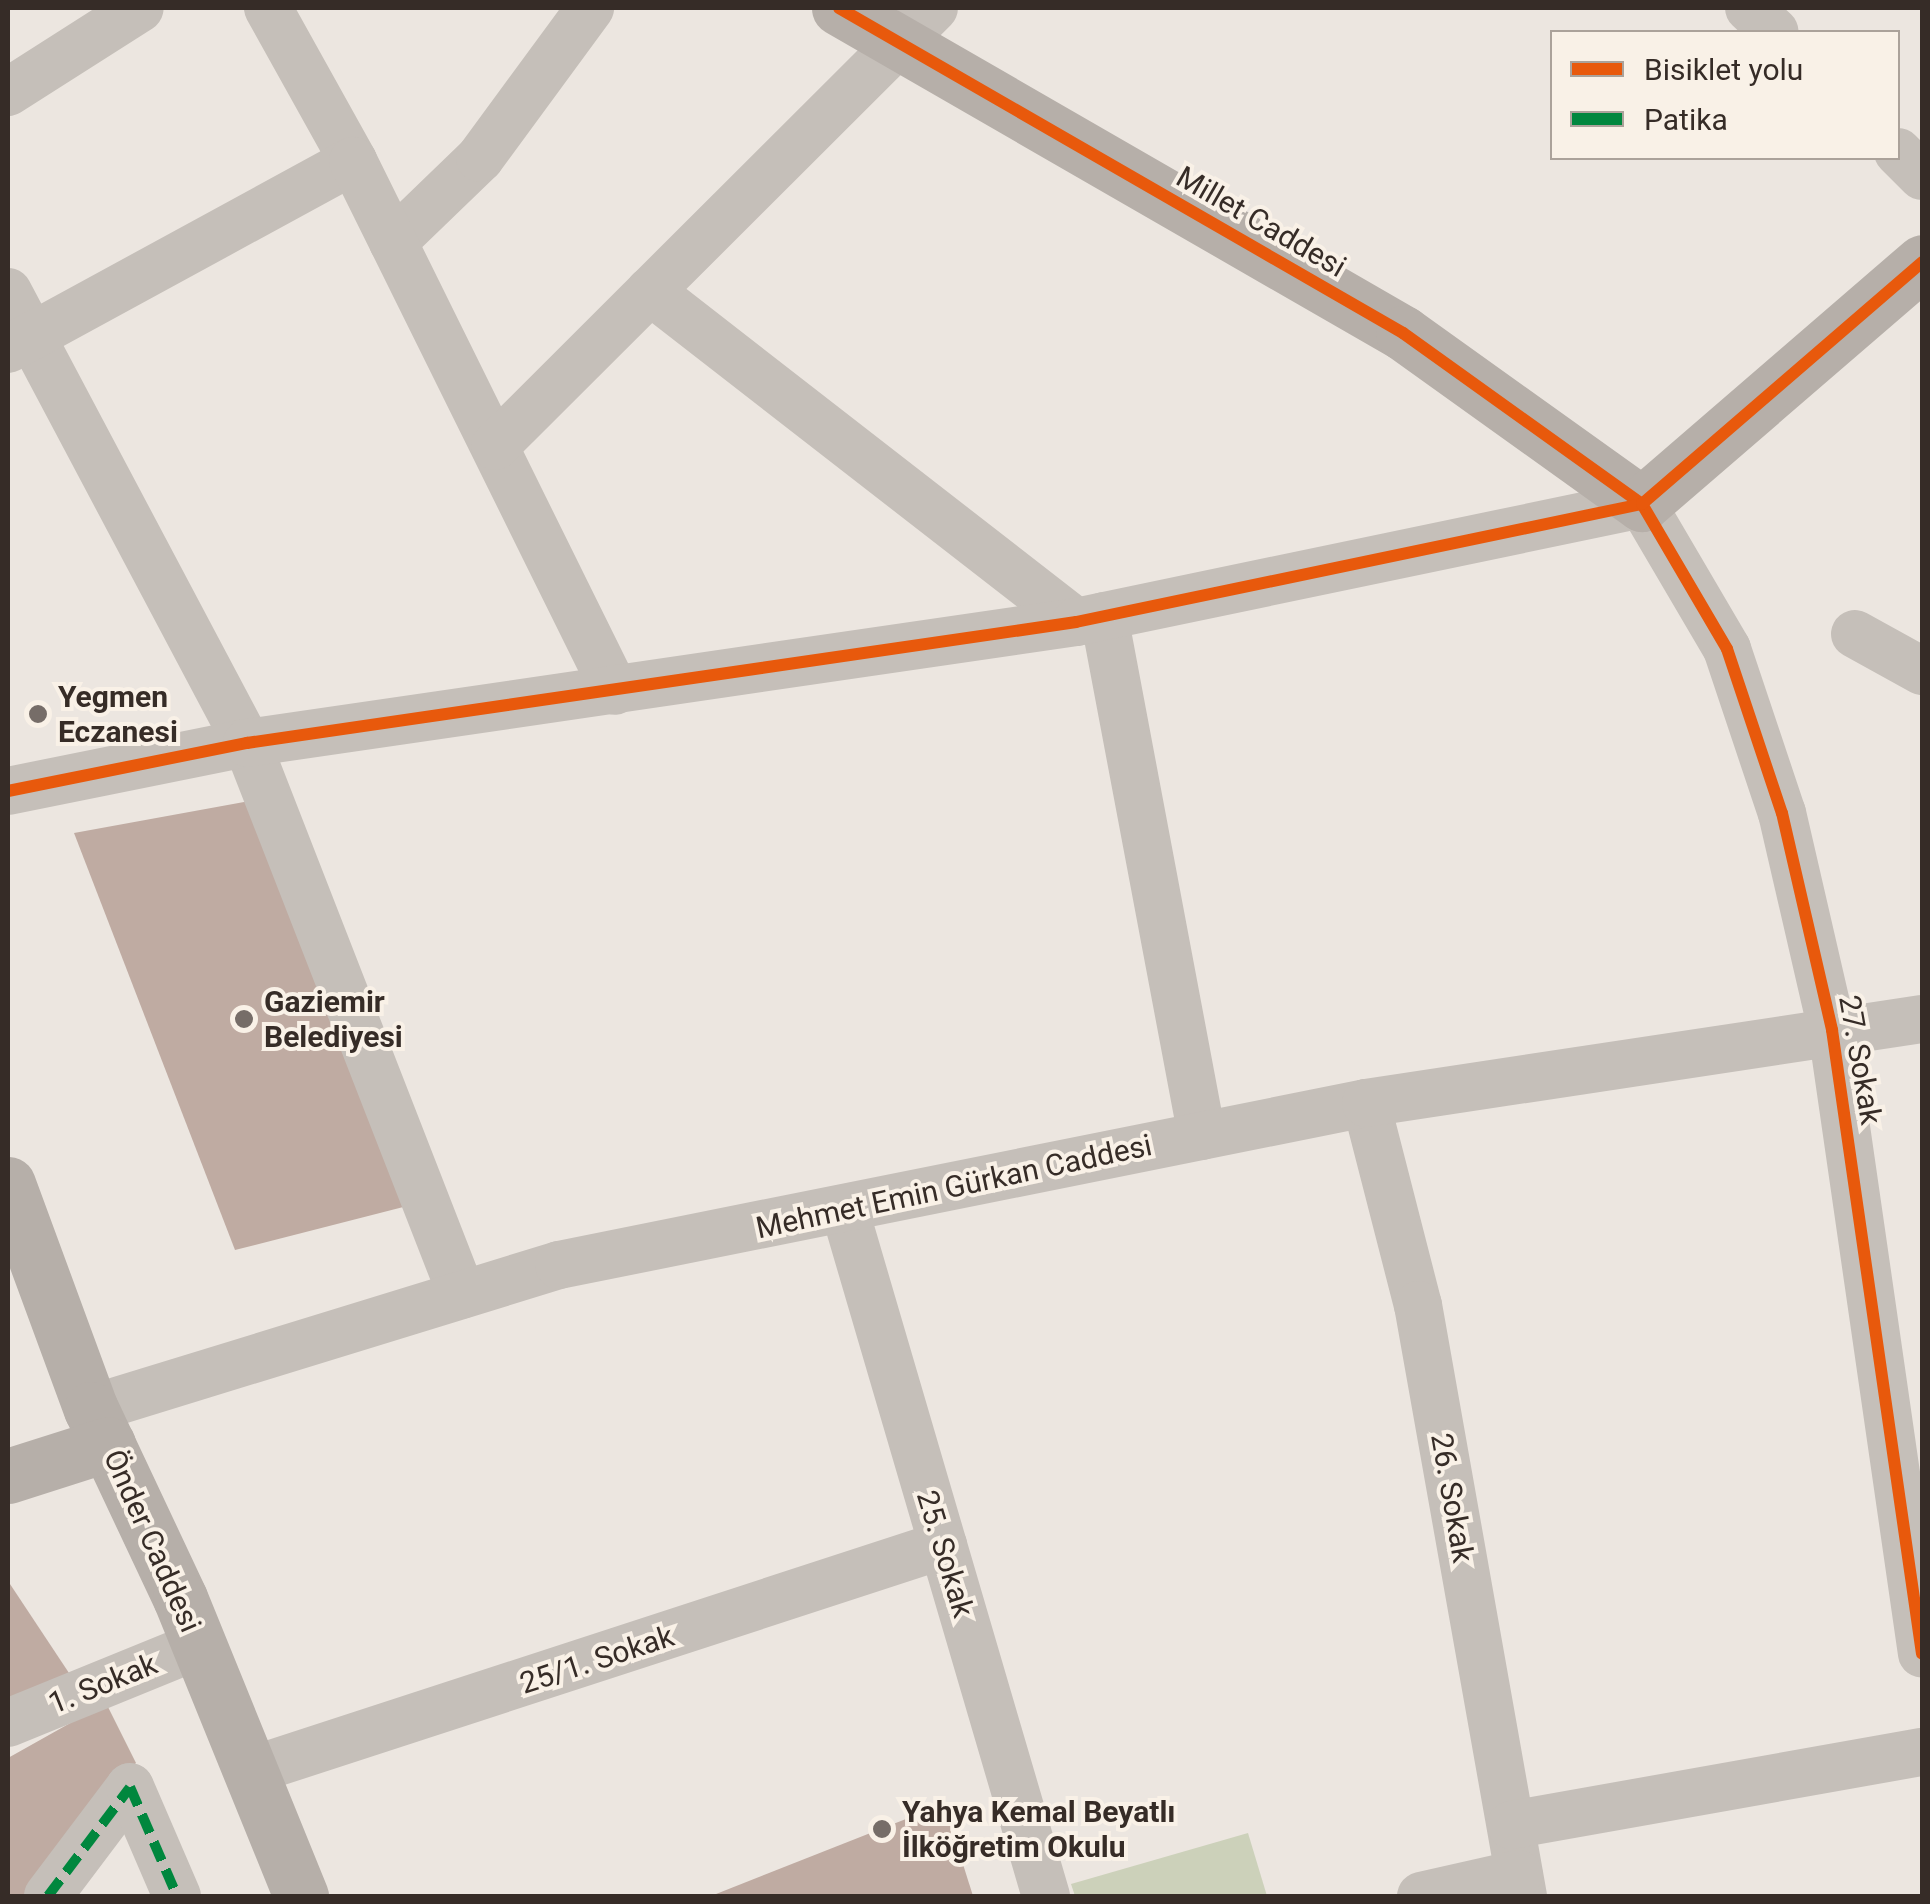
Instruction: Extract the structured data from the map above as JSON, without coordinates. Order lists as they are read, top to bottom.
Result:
{
  "streets": {
    "street": [
      "Millet Caddesi",
      "27. Sokak",
      "Mehmet Emin Gürkan Caddesi",
      "26. Sokak",
      "Önder Caddesi",
      "25. Sokak",
      "25/1. Sokak",
      "1. Sokak"
    ]
  },
  "crossings": [
    ["Millet Caddesi", "27. Sokak"],
    ["27. Sokak", "Mehmet Emin Gürkan Caddesi"],
    ["Mehmet Emin Gürkan Caddesi", "26. Sokak"],
    ["Mehmet Emin Gürkan Caddesi", "Önder Caddesi"],
    ["Mehmet Emin Gürkan Caddesi", "25. Sokak"],
    ["Önder Caddesi", "25/1. Sokak"],
    ["Önder Caddesi", "1. Sokak"],
    ["25. Sokak", "25/1. Sokak"]
  ],
  "places": ["Yegmen Eczanesi", "Gaziemir Belediyesi", "Yahya Kemal Beyatlı İlköğretim Okulu"],
  "legend": ["Bisiklet yolu", "Patika"]
}
